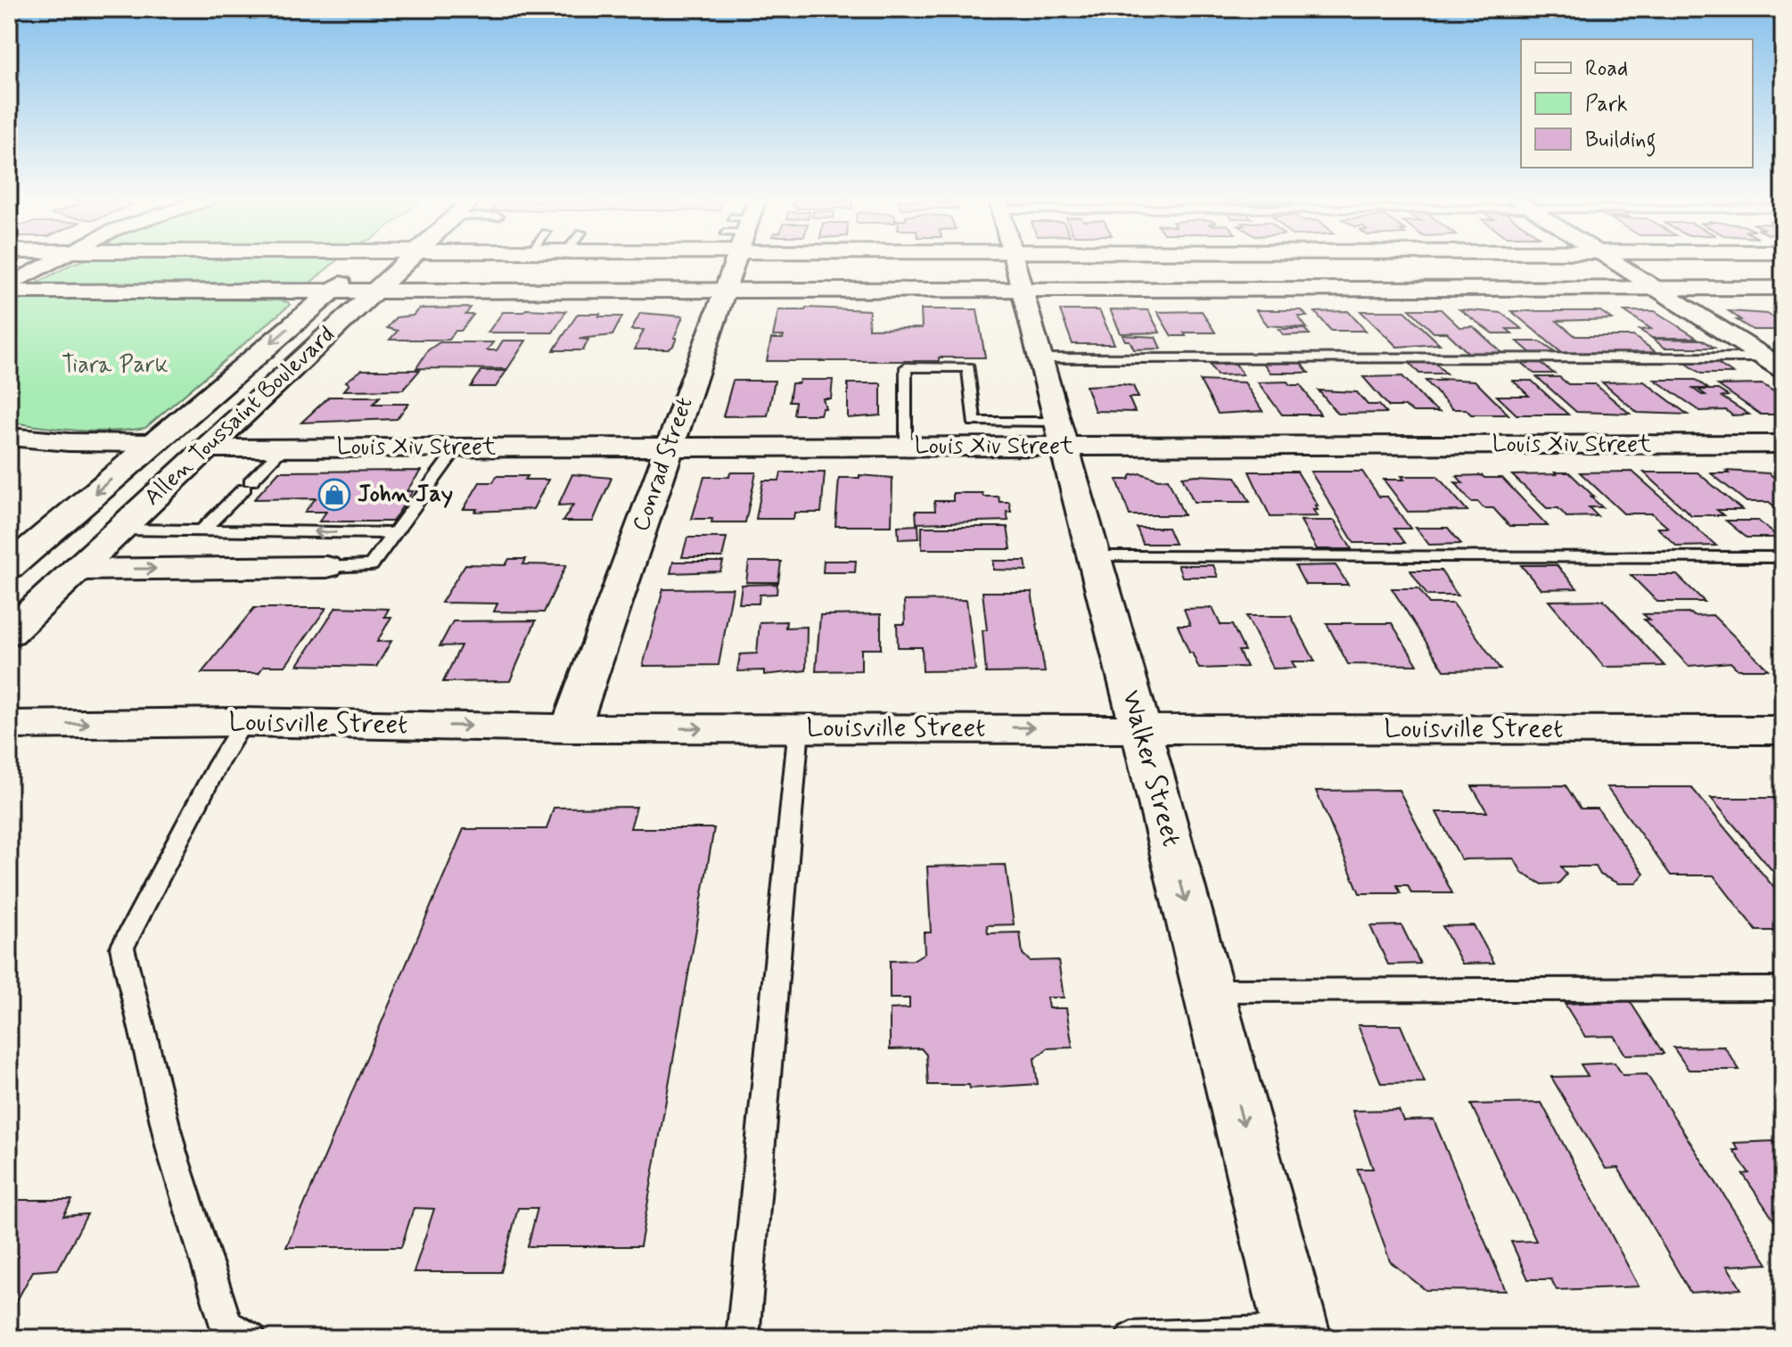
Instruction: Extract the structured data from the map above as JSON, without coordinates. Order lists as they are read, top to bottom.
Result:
{
  "streets": {
    "main road": ["Allen Toussaint Boulevard"],
    "street": [
      "Louis Xiv Street",
      "Conrad Street",
      "Louisville Street",
      "Walker Street"
    ]
  },
  "crossings": [
    ["Allen Toussaint Boulevard", "Louis Xiv Street"],
    ["Louis Xiv Street", "Conrad Street"],
    ["Louis Xiv Street", "Walker Street"],
    ["Conrad Street", "Louisville Street"],
    ["Louisville Street", "Walker Street"]
  ],
  "one_way": ["Walker Street"],
  "parks": ["Tiara Park"],
  "places": {
    "shop": ["John Jay"]
  },
  "legend": ["Road", "Park", "Building"]
}
